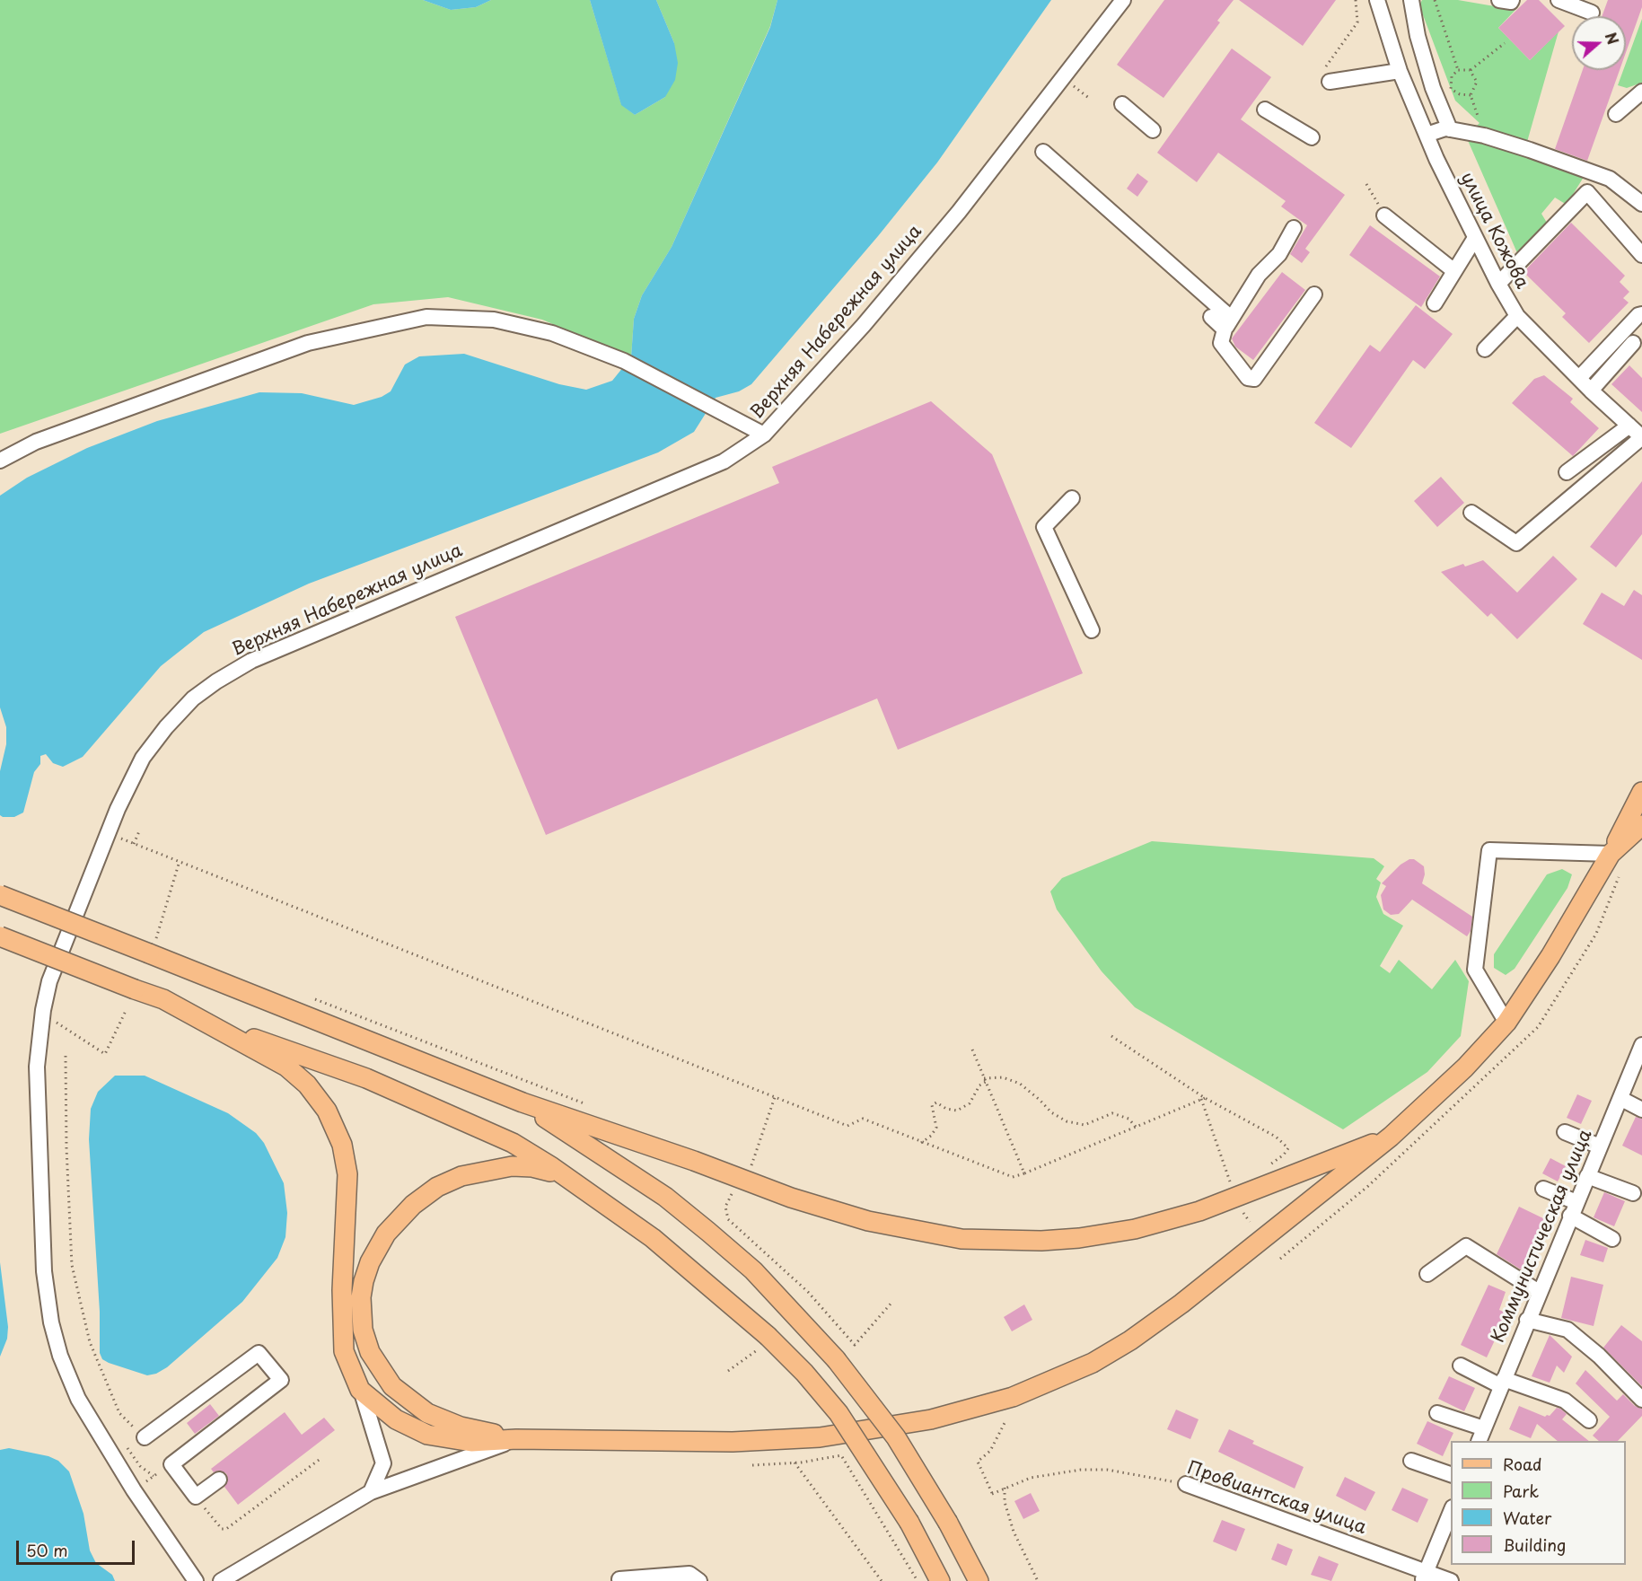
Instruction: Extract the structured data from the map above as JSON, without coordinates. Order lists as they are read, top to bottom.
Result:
{
  "streets": {
    "street": [
      "улица Кожова",
      "Верхняя Набережная улица",
      "Коммунистическая улица",
      "Провиантская улица"
    ]
  },
  "legend": [
    "Road",
    "Park",
    "Water",
    "Building"
  ],
  "scale_bar": "50 m",
  "north": "right"
}
